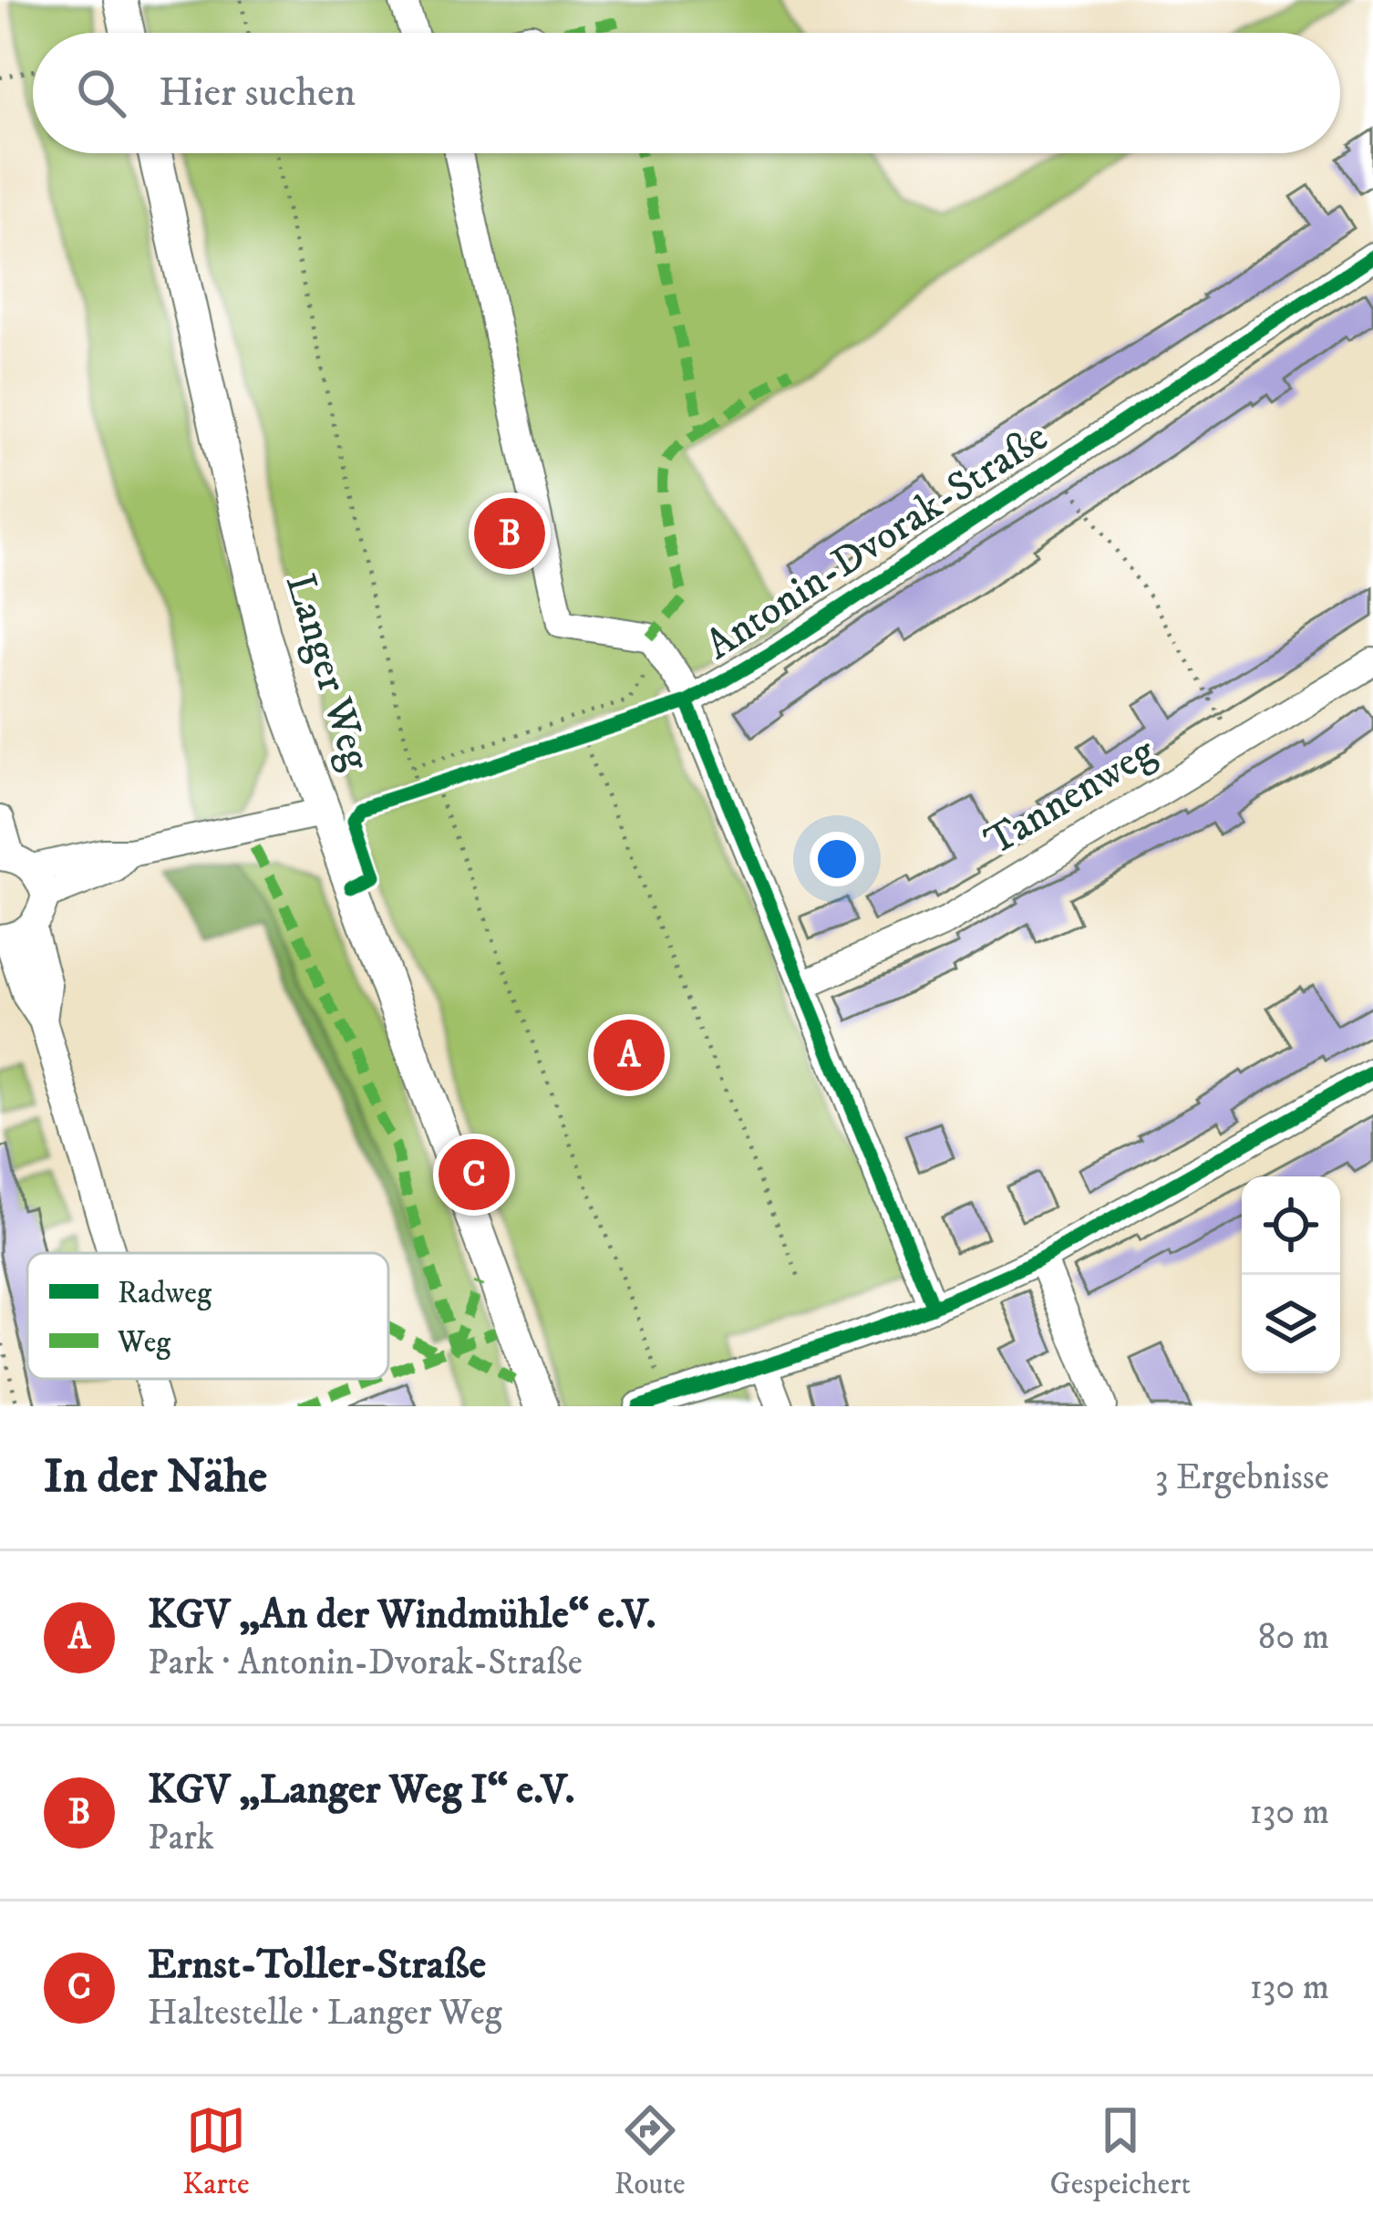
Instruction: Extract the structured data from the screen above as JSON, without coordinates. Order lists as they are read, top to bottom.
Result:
{
  "streets": {
    "main road": ["Langer Weg"],
    "street": ["Antonin-Dvorak-Straße", "Tannenweg"]
  },
  "crossings": [
    ["Antonin-Dvorak-Straße", "Tannenweg"]
  ],
  "legend": ["Radweg", "Weg"],
  "page": {
    "search": "Hier suchen",
    "pins": ["B", "A", "C"],
    "heading": ["In der Nähe", "3 Ergebnisse"],
    "list": [
      {
        "mark": "A",
        "name": "KGV „An der Windmühle“ e.V.",
        "note": "Park · Antonin-Dvorak-Straße",
        "value": "80 m"
      },
      {
        "mark": "B",
        "name": "KGV „Langer Weg I“ e.V.",
        "note": "Park",
        "value": "130 m"
      },
      {
        "mark": "C",
        "name": "Ernst-Toller-Straße",
        "note": "Haltestelle · Langer Weg",
        "value": "130 m"
      }
    ],
    "nav": ["Karte", "Route", "Gespeichert"]
  }
}
